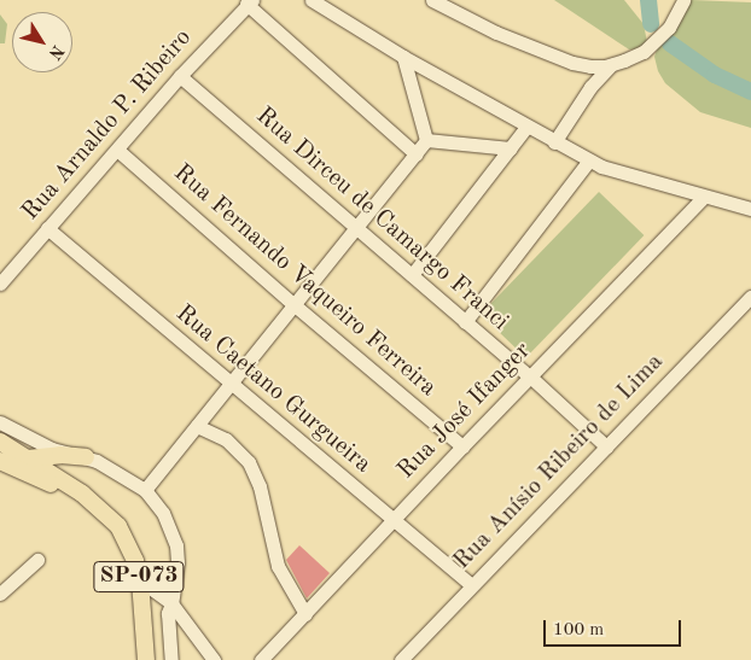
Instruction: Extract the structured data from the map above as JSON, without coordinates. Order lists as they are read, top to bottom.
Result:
{
  "streets": {
    "main road": ["SP-073"],
    "street": [
      "Rua Arnaldo P. Ribeiro",
      "Rua Dirceu de Camargo Franci",
      "Rua Fernando Vaqueiro Ferreira",
      "Rua Caetano Gurgueira",
      "Rua José Ifanger",
      "Rua Anísio Ribeiro de Lima"
    ]
  },
  "crossings": [
    ["Rua Arnaldo P. Ribeiro", "Rua Dirceu de Camargo Franci"],
    ["Rua Arnaldo P. Ribeiro", "Rua Fernando Vaqueiro Ferreira"],
    ["Rua Arnaldo P. Ribeiro", "Rua Caetano Gurgueira"],
    ["Rua Dirceu de Camargo Franci", "Rua José Ifanger"],
    ["Rua Dirceu de Camargo Franci", "Rua Anísio Ribeiro de Lima"],
    ["Rua Fernando Vaqueiro Ferreira", "Rua José Ifanger"],
    ["Rua Caetano Gurgueira", "Rua José Ifanger"],
    ["Rua Caetano Gurgueira", "Rua Anísio Ribeiro de Lima"]
  ],
  "scale_bar": "100 m",
  "north": "bottom right"
}
